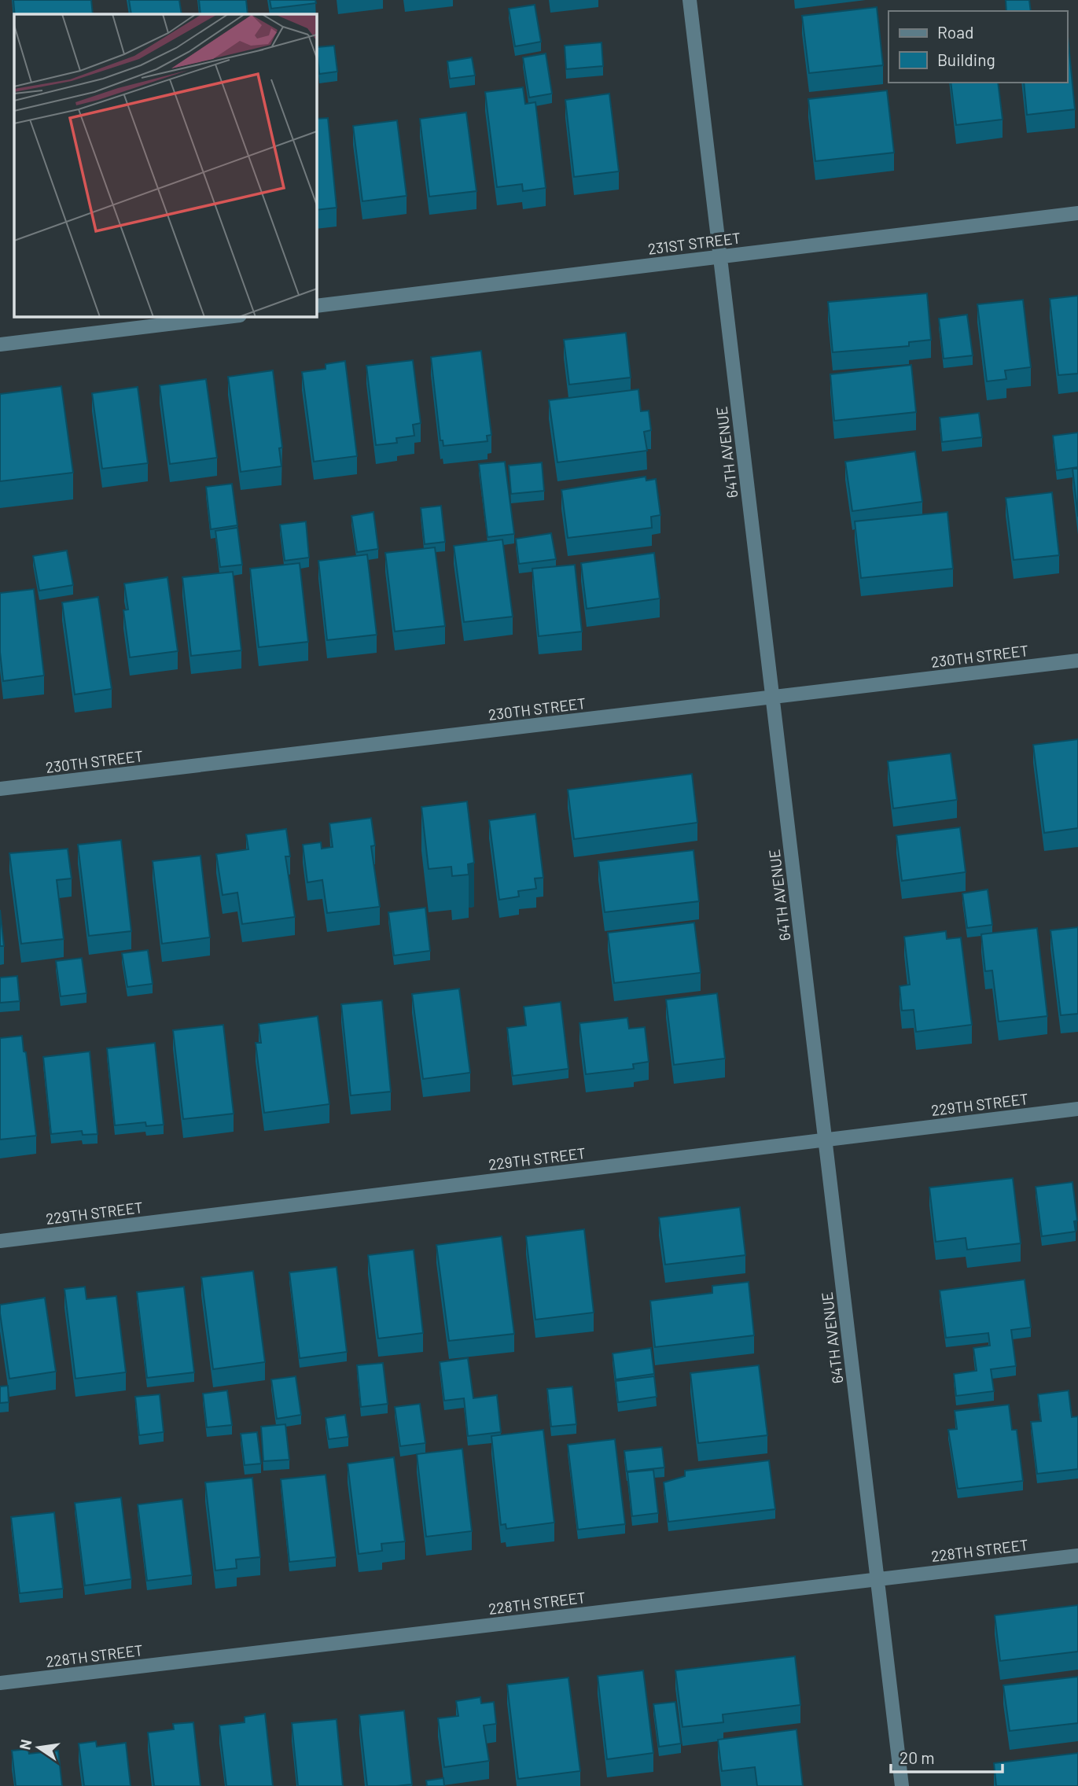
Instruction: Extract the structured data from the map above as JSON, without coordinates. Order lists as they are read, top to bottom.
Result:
{
  "streets": {
    "street": [
      "231ST STREET",
      "64TH AVENUE",
      "230TH STREET",
      "229TH STREET",
      "228TH STREET"
    ]
  },
  "crossings": [
    ["231ST STREET", "64TH AVENUE"],
    ["64TH AVENUE", "230TH STREET"],
    ["64TH AVENUE", "229TH STREET"],
    ["64TH AVENUE", "228TH STREET"]
  ],
  "legend": ["Road", "Building"],
  "scale_bar": "20 m",
  "north": "left"
}
